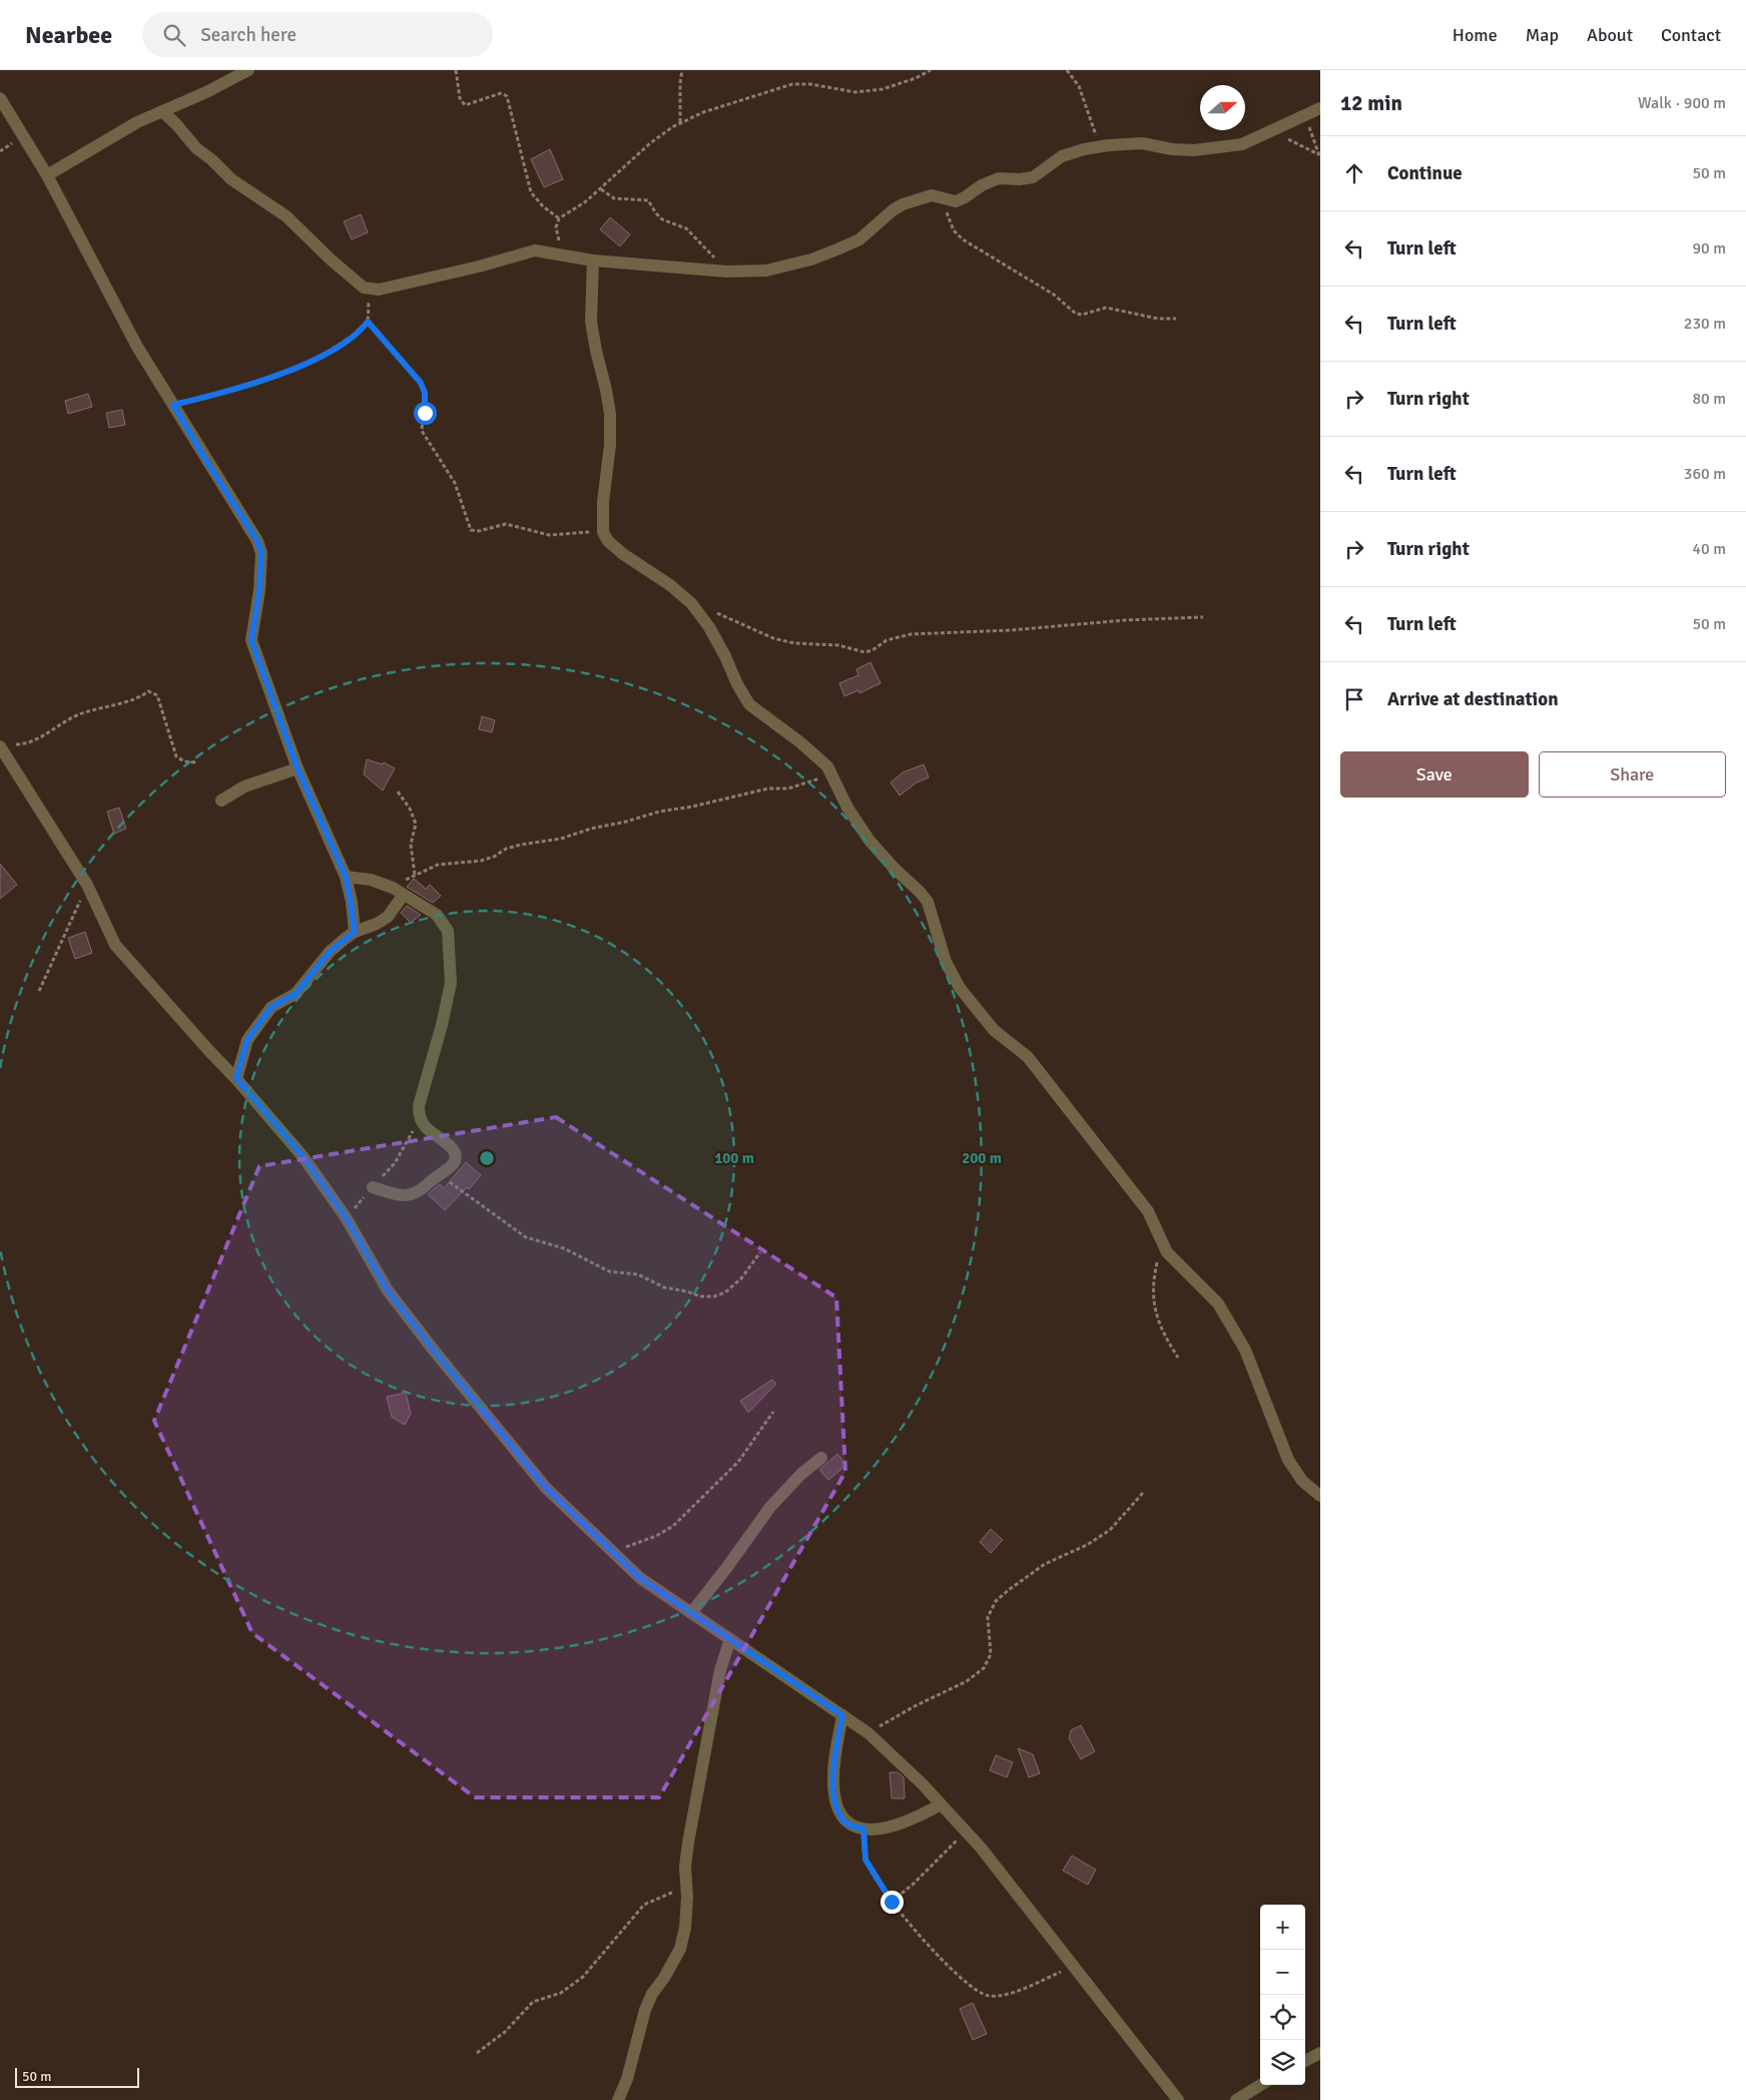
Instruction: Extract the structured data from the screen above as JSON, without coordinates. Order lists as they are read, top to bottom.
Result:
{
  "scale_bar": "50 m",
  "north": "right",
  "page": {
    "header": "Nearbee",
    "search": "Search here",
    "nav": [
      "Home",
      "Map",
      "About",
      "Contact"
    ],
    "heading": ["12 min", "Walk · 900 m"],
    "list": [
      ["Continue", "50 m"],
      ["Turn left", "90 m"],
      ["Turn left", "230 m"],
      ["Turn right", "80 m"],
      ["Turn left", "360 m"],
      ["Turn right", "40 m"],
      ["Turn left", "50 m"],
      "Arrive at destination"
    ],
    "buttons": ["Save", "Share"],
    "map_buttons": ["+", "−"],
    "scale": "50 m"
  },
  "rings": ["100 m", "200 m"]
}
